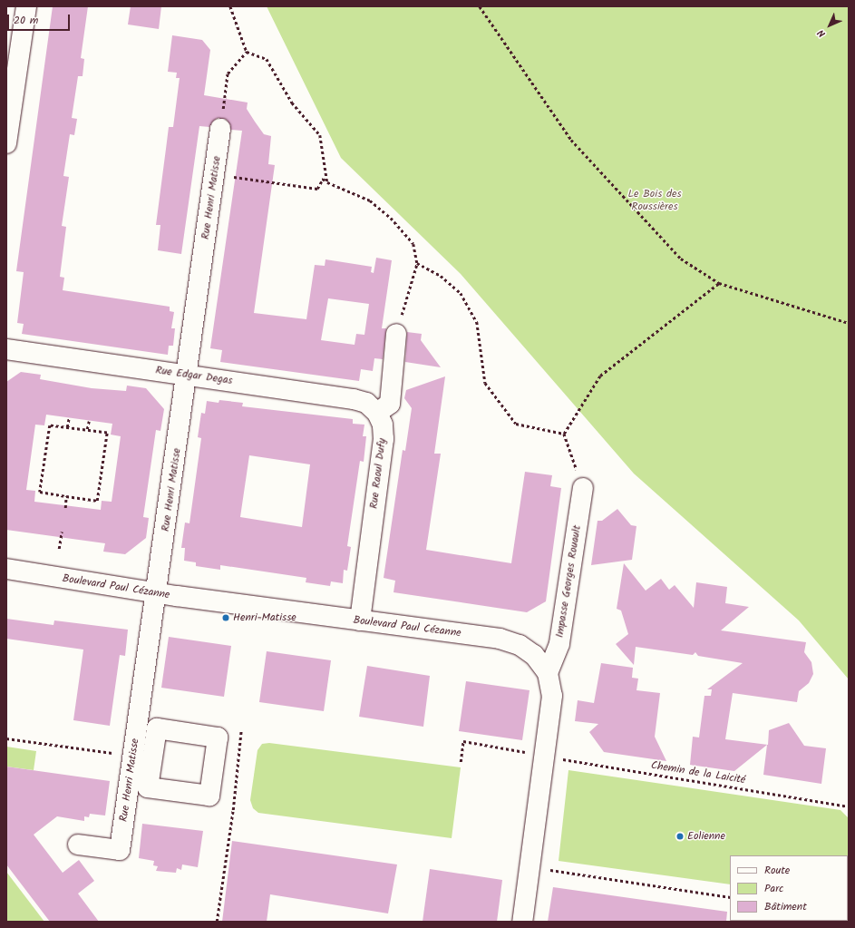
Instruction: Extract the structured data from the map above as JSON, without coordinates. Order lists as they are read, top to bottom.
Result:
{
  "streets": {
    "street": [
      "Rue Henri Matisse",
      "Rue Edgar Degas",
      "Rue Raoul Dufy",
      "Impasse Georges Rouault",
      "Boulevard Paul Cézanne"
    ],
    "path": ["Chemin de la Laicité"]
  },
  "crossings": [
    ["Rue Henri Matisse", "Rue Edgar Degas"],
    ["Rue Henri Matisse", "Boulevard Paul Cézanne"],
    ["Rue Edgar Degas", "Rue Raoul Dufy"],
    ["Rue Raoul Dufy", "Boulevard Paul Cézanne"],
    ["Impasse Georges Rouault", "Boulevard Paul Cézanne"],
    ["Boulevard Paul Cézanne", "Chemin de la Laicité"]
  ],
  "parks": ["Le Bois des Roussières"],
  "places": ["Henri Matisse", "Eolienne"],
  "legend": ["Route", "Parc", "Bâtiment"],
  "scale_bar": "20 m",
  "north": "bottom left"
}
